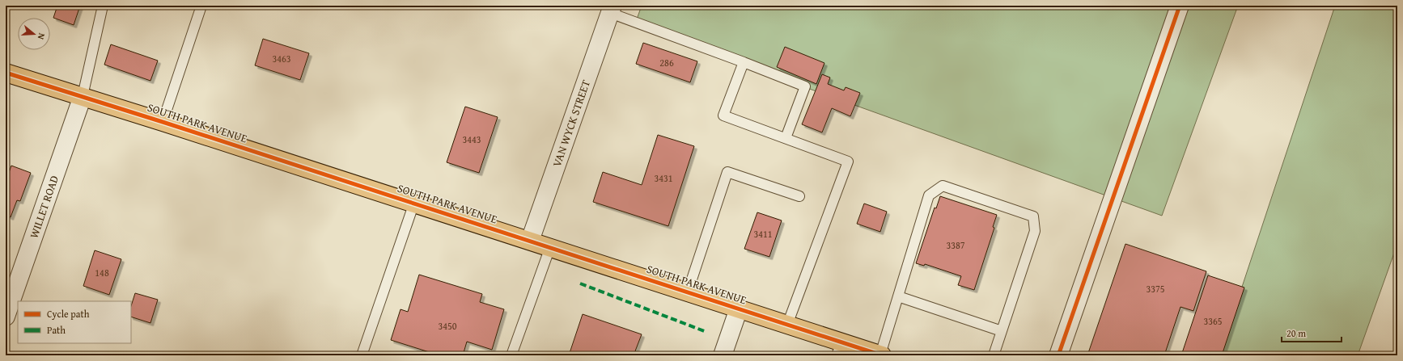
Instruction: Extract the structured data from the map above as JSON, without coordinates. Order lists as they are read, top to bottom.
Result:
{
  "streets": {
    "main road": ["SOUTH PARK AVENUE"],
    "street": ["VAN WYCK STREET", "WILLET ROAD"]
  },
  "crossings": [
    ["SOUTH PARK AVENUE", "VAN WYCK STREET"],
    ["SOUTH PARK AVENUE", "WILLET ROAD"]
  ],
  "house_numbers": [
    "3463",
    "286",
    "3443",
    "3431",
    "3411",
    "3387",
    "148",
    "3375",
    "3365",
    "3450"
  ],
  "legend": ["Cycle path", "Path"],
  "scale_bar": "20 m",
  "north": "right"
}
